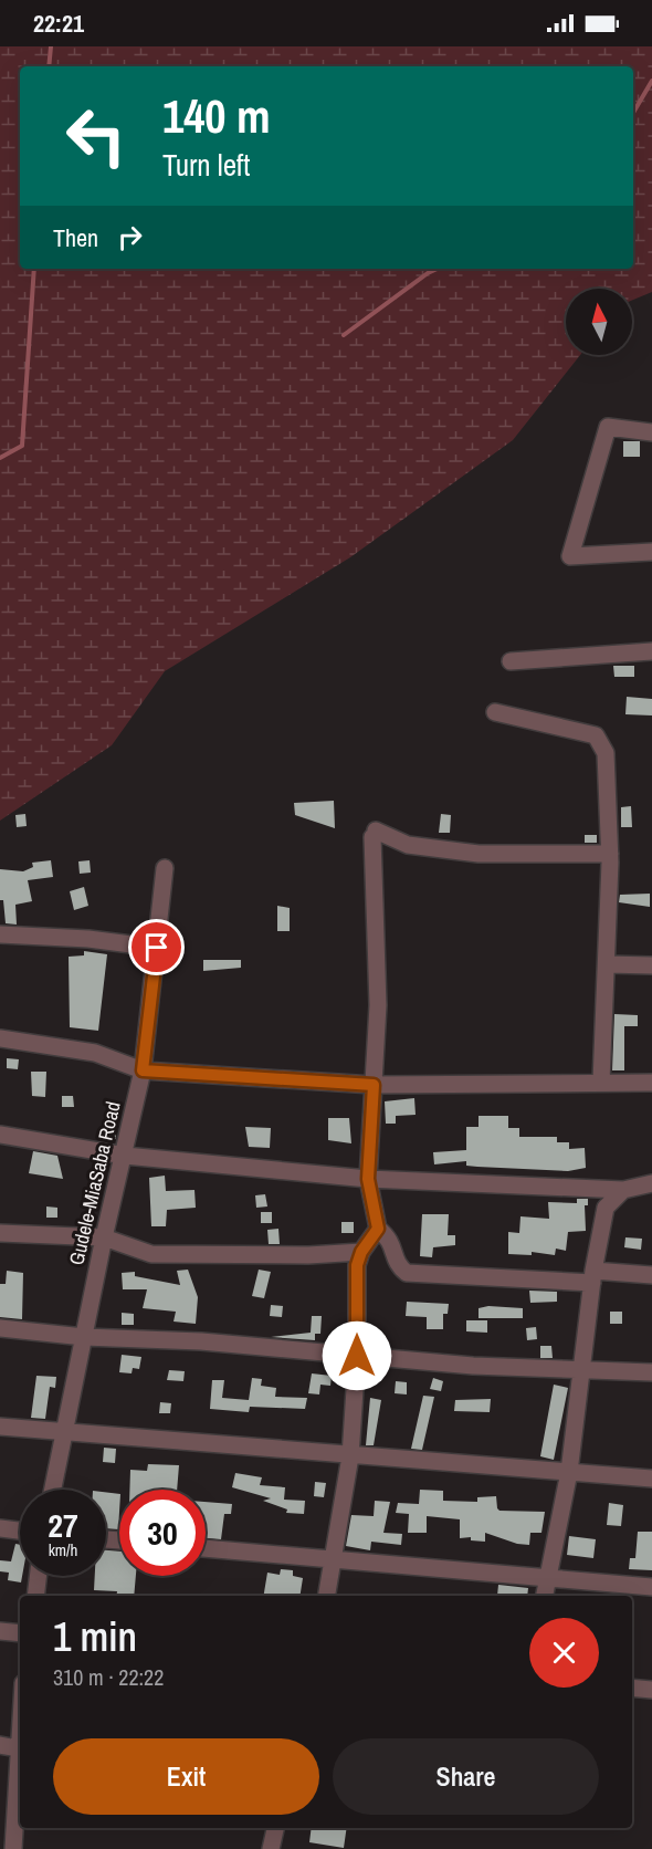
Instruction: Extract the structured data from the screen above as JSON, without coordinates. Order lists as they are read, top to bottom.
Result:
{
  "streets": {
    "street": ["Gudele-MiaSaba Road"]
  },
  "north": "top",
  "page": {
    "status": "22:21",
    "turn": ["140 m", "Turn left"],
    "then": "Then",
    "speed": "27 km/h",
    "limit": "30",
    "heading": ["1 min", "310 m · 22:22"],
    "buttons": ["Exit", "Share"]
  }
}
